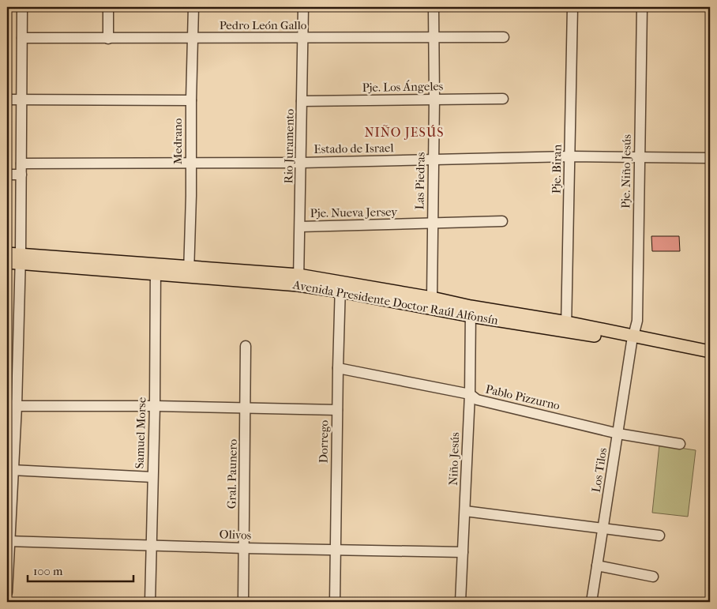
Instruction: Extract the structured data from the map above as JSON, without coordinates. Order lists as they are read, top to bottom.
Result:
{
  "streets": {
    "main road": ["Avenida Presidente Doctor Raúl Alfonsín"],
    "street": [
      "Pedro León Gallo",
      "Pje. Los Ángeles",
      "Medrano",
      "Rio Juramento",
      "Estado de Israel",
      "Pje. Biran",
      "Pje. Niño Jesús",
      "Las Piedras",
      "Pje. Nueva Jersey",
      "Pablo Pizzurno",
      "Samuel Morse",
      "Dorrego",
      "Niño Jesús",
      "Los Tilos",
      "Gral. Paunero",
      "Olivos"
    ]
  },
  "crossings": [
    ["Pedro León Gallo", "Medrano"],
    ["Pedro León Gallo", "Rio Juramento"],
    ["Pedro León Gallo", "Las Piedras"],
    ["Pje. Los Ángeles", "Rio Juramento"],
    ["Pje. Los Ángeles", "Las Piedras"],
    ["Medrano", "Estado de Israel"],
    ["Medrano", "Avenida Presidente Doctor Raúl Alfonsín"],
    ["Rio Juramento", "Estado de Israel"],
    ["Rio Juramento", "Pje. Nueva Jersey"],
    ["Rio Juramento", "Avenida Presidente Doctor Raúl Alfonsín"],
    ["Estado de Israel", "Pje. Biran"],
    ["Estado de Israel", "Pje. Niño Jesús"],
    ["Estado de Israel", "Las Piedras"],
    ["Pje. Biran", "Avenida Presidente Doctor Raúl Alfonsín"],
    ["Pje. Niño Jesús", "Avenida Presidente Doctor Raúl Alfonsín"],
    ["Pje. Niño Jesús", "Los Tilos"],
    ["Las Piedras", "Pje. Nueva Jersey"],
    ["Las Piedras", "Avenida Presidente Doctor Raúl Alfonsín"],
    ["Avenida Presidente Doctor Raúl Alfonsín", "Samuel Morse"],
    ["Avenida Presidente Doctor Raúl Alfonsín", "Dorrego"],
    ["Avenida Presidente Doctor Raúl Alfonsín", "Niño Jesús"],
    ["Avenida Presidente Doctor Raúl Alfonsín", "Los Tilos"],
    ["Pablo Pizzurno", "Dorrego"],
    ["Pablo Pizzurno", "Niño Jesús"],
    ["Pablo Pizzurno", "Los Tilos"],
    ["Samuel Morse", "Olivos"],
    ["Dorrego", "Olivos"],
    ["Niño Jesús", "Olivos"],
    ["Gral. Paunero", "Olivos"]
  ],
  "districts": ["NIÑO JESÚS"],
  "scale_bar": "100 m"
}
